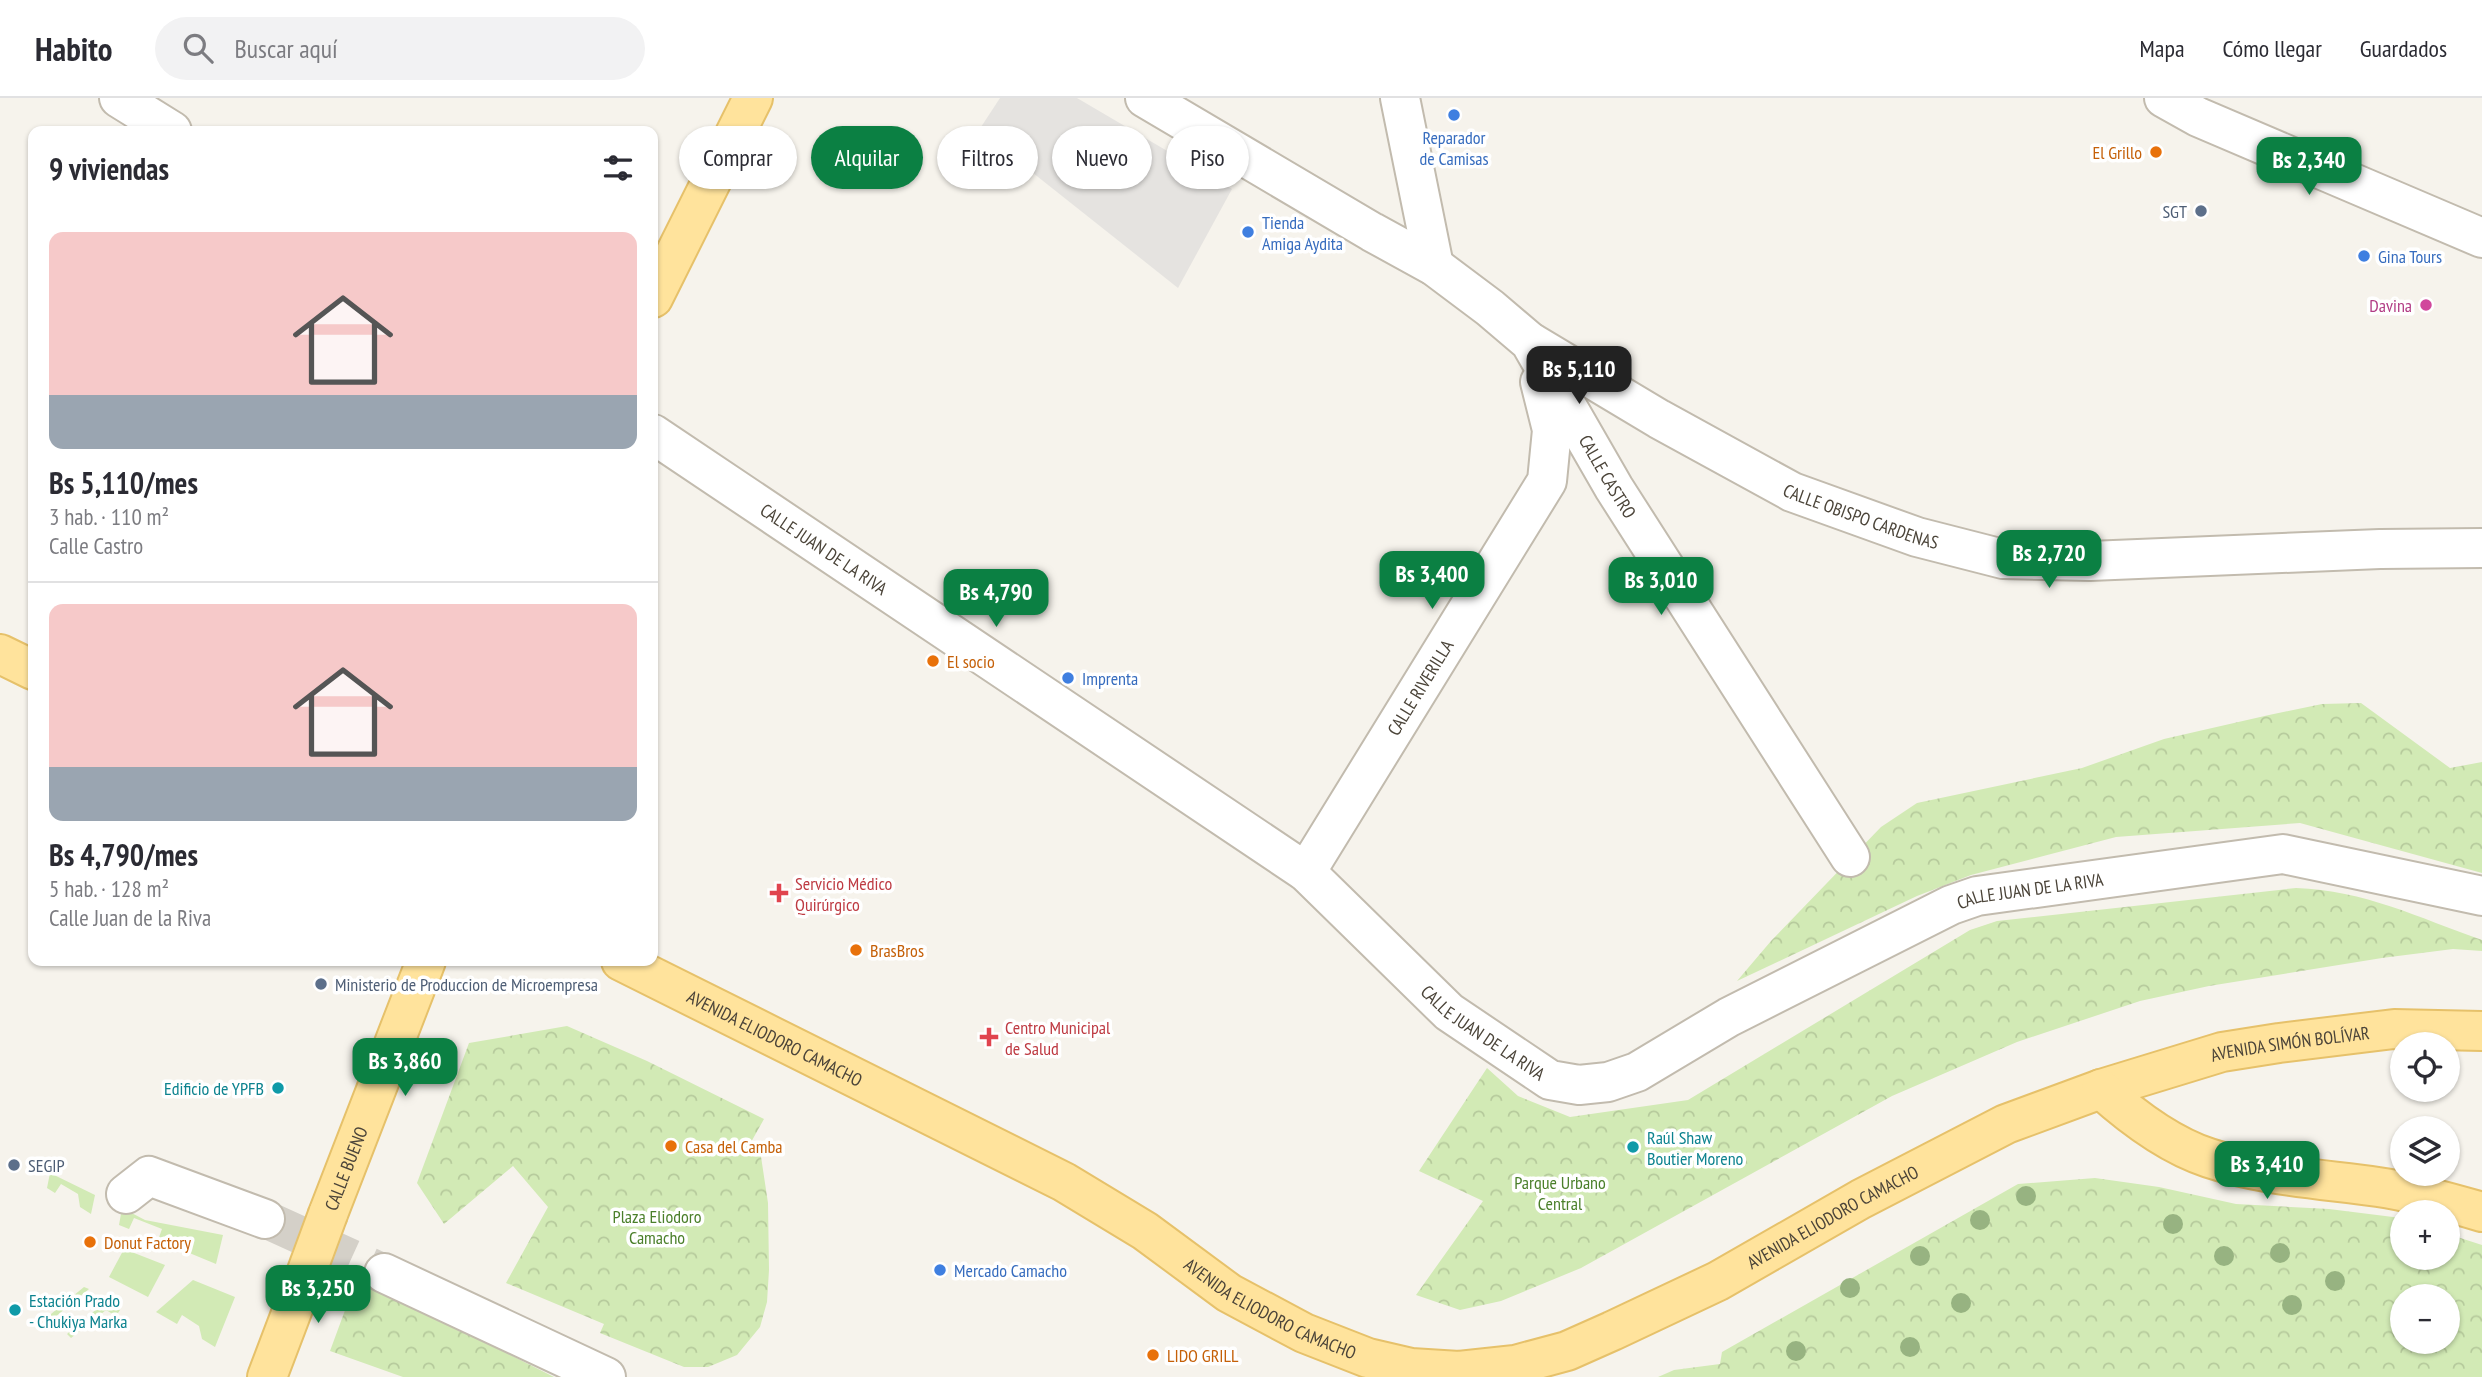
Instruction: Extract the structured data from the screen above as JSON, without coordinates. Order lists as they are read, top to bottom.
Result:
{
  "streets": {
    "main road": ["AVENIDA ELIODORO CAMACHO", "AVENIDA SIMÓN BOLÍVAR", "CALLE BUENO"],
    "street": [
      "CALLE CASTRO",
      "CALLE OBISPO CARDENAS",
      "CALLE JUAN DE LA RIVA",
      "CALLE RIVERILLA"
    ]
  },
  "crossings": [
    ["CALLE CASTRO", "CALLE OBISPO CARDENAS"],
    ["CALLE CASTRO", "CALLE RIVERILLA"],
    ["CALLE OBISPO CARDENAS", "CALLE RIVERILLA"],
    ["CALLE JUAN DE LA RIVA", "CALLE RIVERILLA"],
    ["AVENIDA ELIODORO CAMACHO", "AVENIDA SIMÓN BOLÍVAR"]
  ],
  "parks": ["Parque Urbano Central", "Plaza Eliodoro Camacho"],
  "places": {
    "other": [
      "Reparador de Camisas",
      "El Grillo",
      "SGT",
      "Tienda Amiga Aydita",
      "Gina Tours",
      "Davina",
      "El socio",
      "Imprenta",
      "BrasBros",
      "Ministerio de Produccion de Microempresa",
      "Edificio de YPFB",
      "Casa del Camba",
      "Raúl Shaw Boutier Moreno",
      "SEGIP",
      "Donut Factory",
      "Mercado Camacho",
      "Estación Prado - Chukiya Marka",
      "LIDO GRILL"
    ],
    "health": ["Servicio Médico Quirúrgico", "Centro Municipal de Salud"]
  },
  "page": {
    "header": "Habito",
    "search": "Buscar aquí",
    "nav": ["Mapa", "Cómo llegar", "Guardados"],
    "chip": [
      "Comprar",
      "Alquilar",
      "Filtros",
      "Nuevo",
      "Piso"
    ],
    "heading": "9 viviendas",
    "price": [
      "Bs 2,340",
      "Bs 5,110",
      "Bs 2,720",
      "Bs 3,400",
      "Bs 3,010",
      "Bs 4,790",
      "Bs 3,860",
      "Bs 3,410",
      "Bs 3,250"
    ],
    "list": [
      {
        "name": "Bs 5,110/mes",
        "note": "3 hab. · 110 m² · Calle Castro"
      },
      {
        "name": "Bs 4,790/mes",
        "note": "5 hab. · 128 m² · Calle Juan de la Riva"
      }
    ],
    "map_buttons": ["+", "−"]
  }
}
